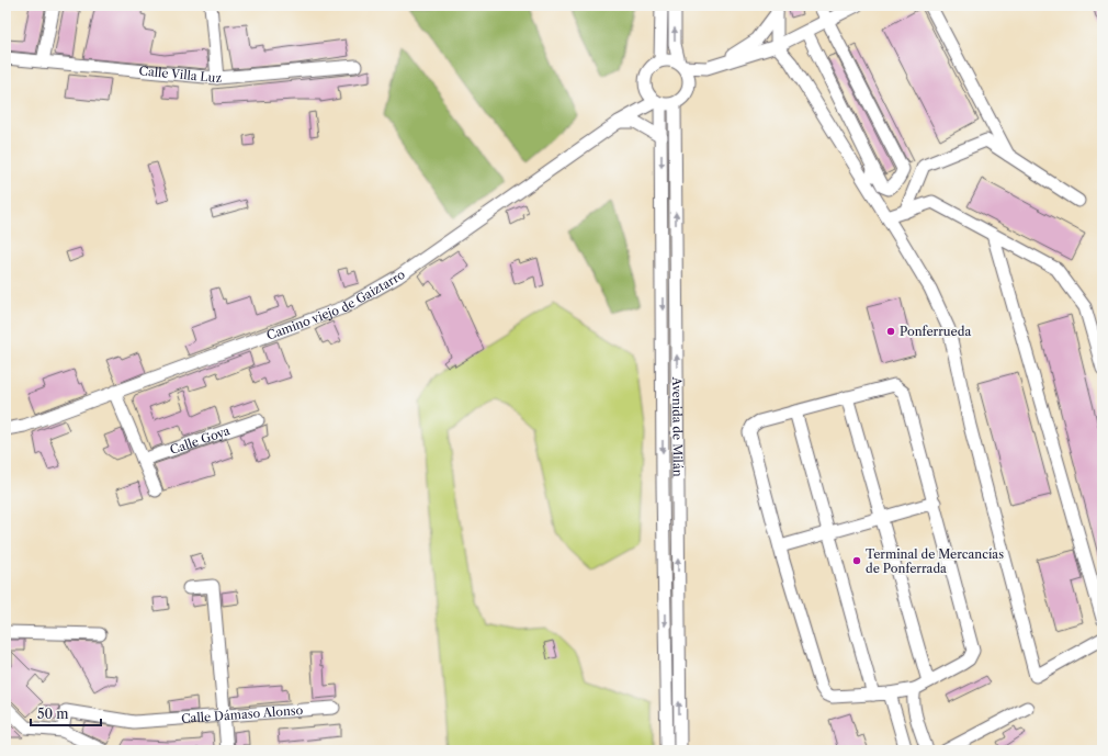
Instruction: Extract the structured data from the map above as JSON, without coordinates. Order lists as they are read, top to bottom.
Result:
{
  "streets": {
    "street": [
      "Calle Villa Luz",
      "Camino viejo de Gaiztarro",
      "Avenida de Milán",
      "Calle Goya",
      "Calle Dámaso Alonso"
    ]
  },
  "crossings": [
    ["Camino viejo de Gaiztarro", "Avenida de Milán"]
  ],
  "places": ["Ponferrueda", "Terminal de Mercancías de Ponferrada"],
  "scale_bar": "50 m"
}
